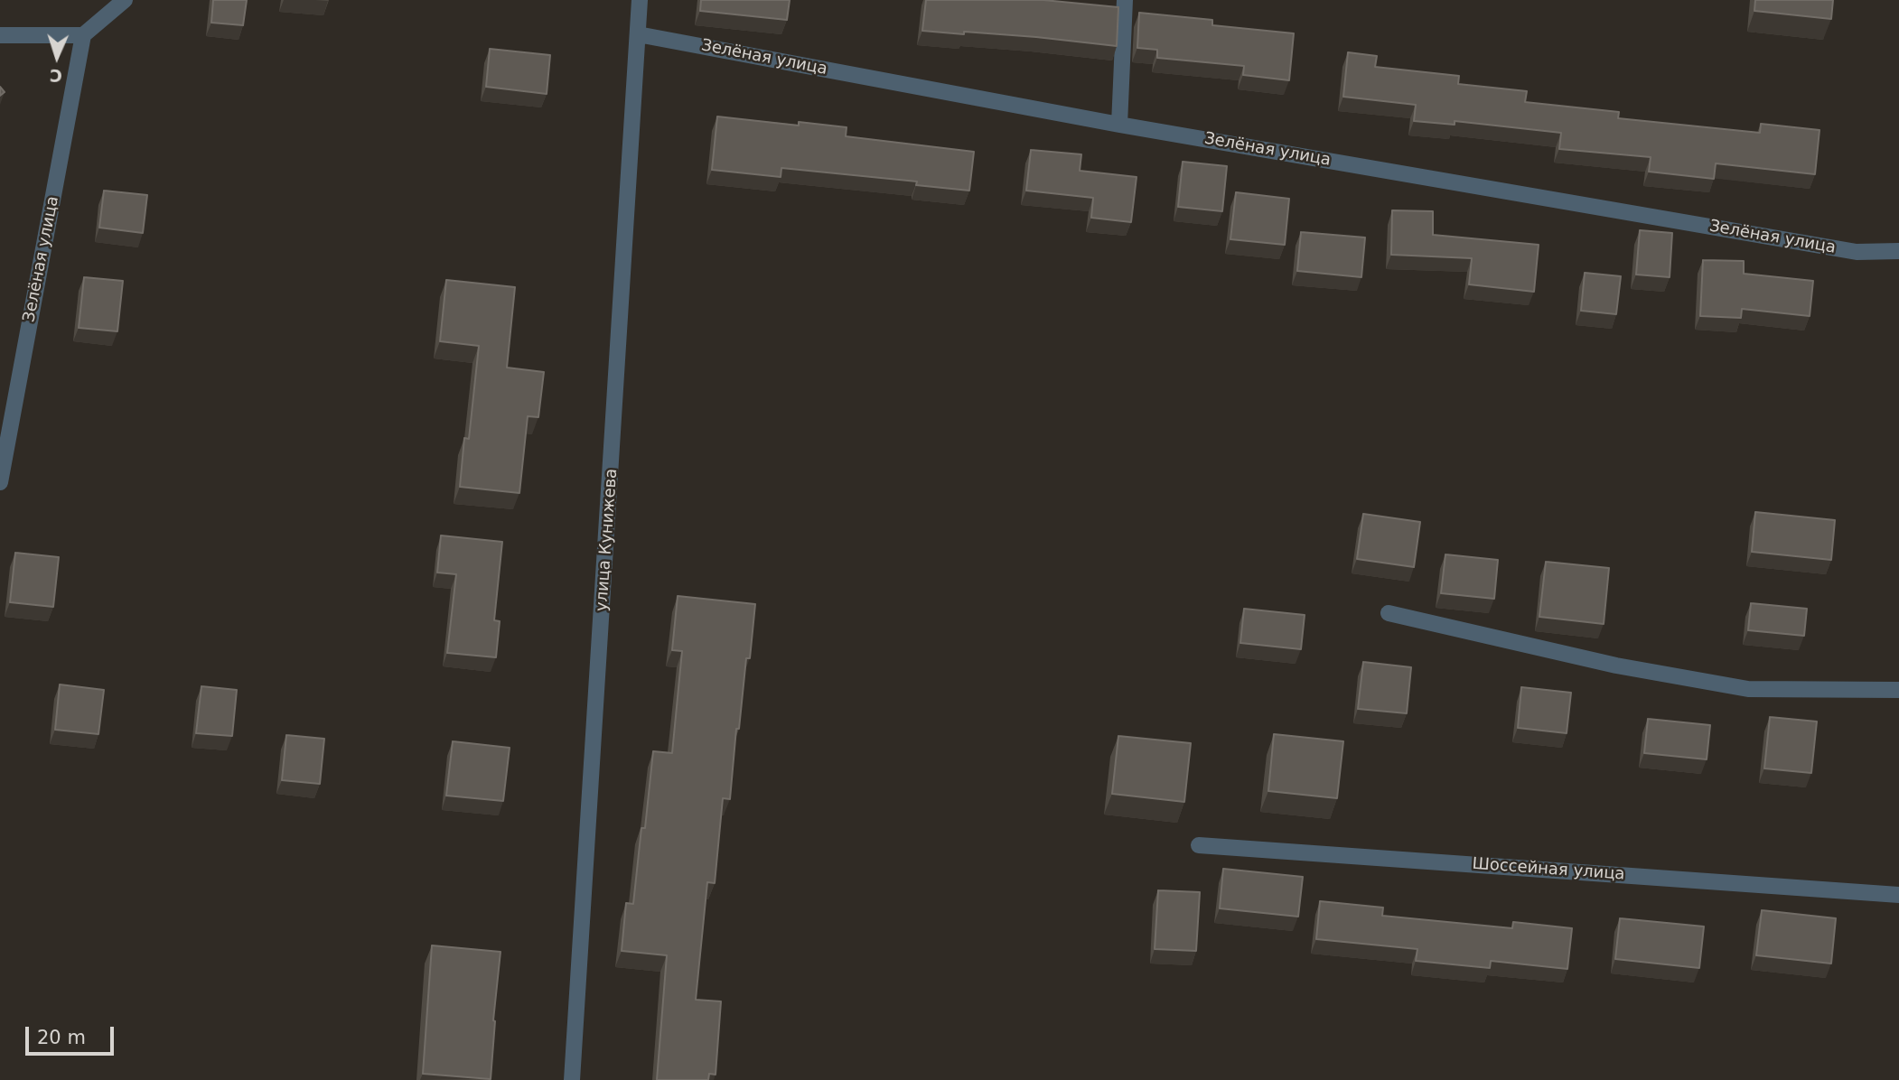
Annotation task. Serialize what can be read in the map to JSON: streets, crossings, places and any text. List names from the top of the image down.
{
  "streets": {
    "street": ["Зелёная улица", "улица Кунижева", "Шоссейная улица"]
  },
  "crossings": [
    ["Зелёная улица", "улица Кунижева"]
  ],
  "scale_bar": "20 m",
  "north": "bottom"
}
